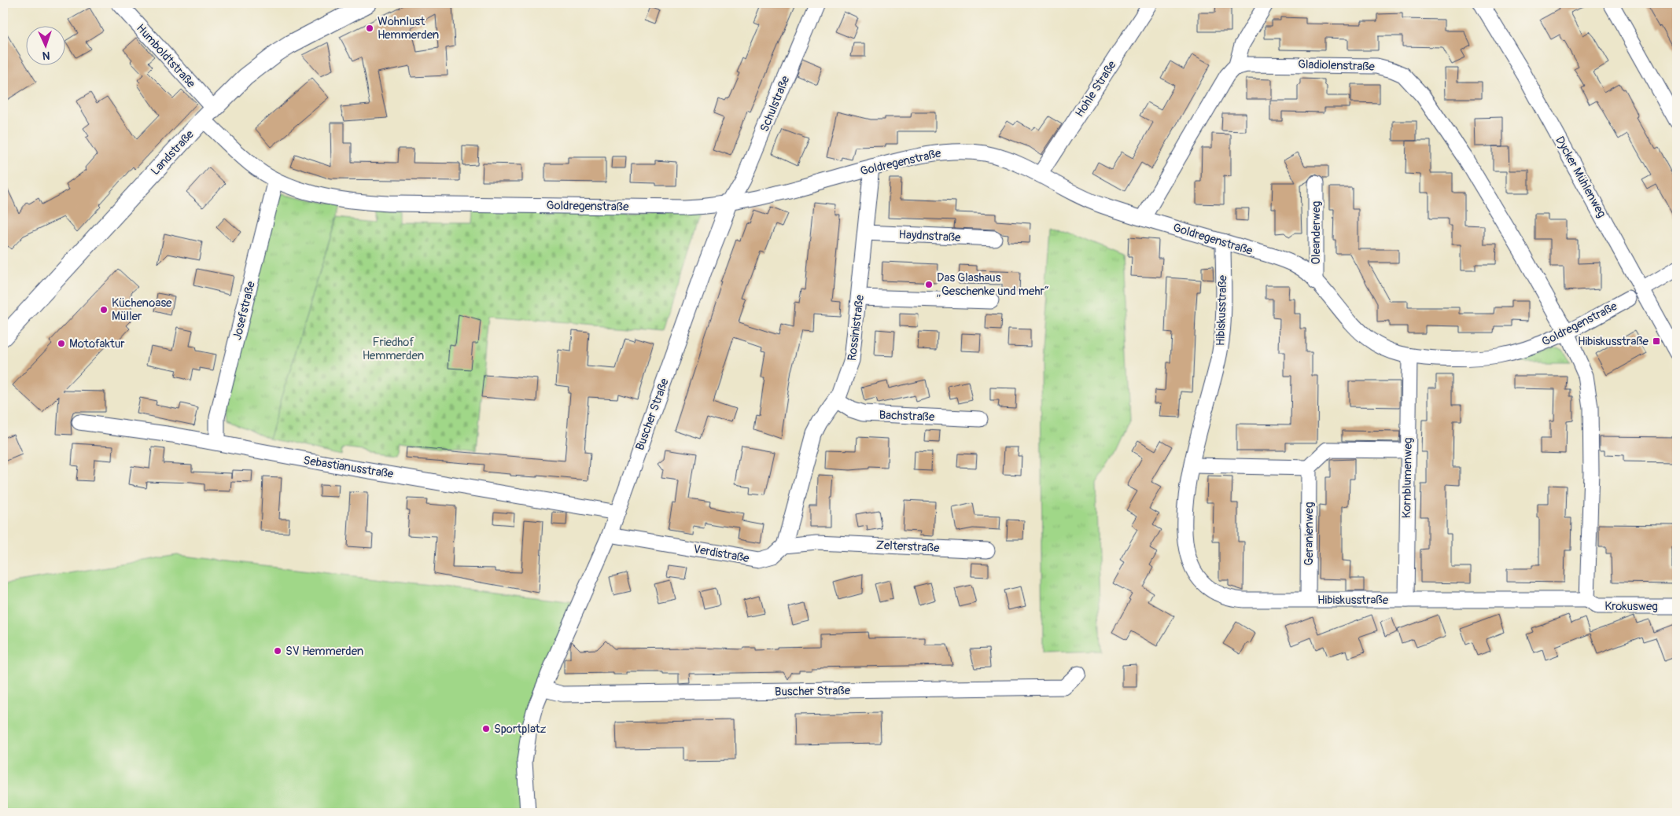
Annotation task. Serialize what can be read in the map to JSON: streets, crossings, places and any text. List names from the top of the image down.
{
  "streets": {
    "street": [
      "Humboldtstraße",
      "Gladiolenstraße",
      "Hohle Straße",
      "Schulstraße",
      "Landstraße",
      "Goldregenstraße",
      "Dycker Mühlenweg",
      "Oleanderweg",
      "Haydnstraße",
      "Josefstraße",
      "Hibiskusstraße",
      "Rossinistraße",
      "Buscher Straße",
      "Bachstraße",
      "Sebastianusstraße",
      "Kornblumenweg",
      "Geranienweg",
      "Zelterstraße",
      "Verdistraße",
      "Krokusweg"
    ]
  },
  "crossings": [
    ["Humboldtstraße", "Landstraße"],
    ["Humboldtstraße", "Goldregenstraße"],
    ["Gladiolenstraße", "Goldregenstraße"],
    ["Hohle Straße", "Goldregenstraße"],
    ["Schulstraße", "Goldregenstraße"],
    ["Schulstraße", "Buscher Straße"],
    ["Landstraße", "Goldregenstraße"],
    ["Goldregenstraße", "Oleanderweg"],
    ["Goldregenstraße", "Josefstraße"],
    ["Goldregenstraße", "Hibiskusstraße"],
    ["Goldregenstraße", "Rossinistraße"],
    ["Goldregenstraße", "Buscher Straße"],
    ["Goldregenstraße", "Kornblumenweg"],
    ["Haydnstraße", "Rossinistraße"],
    ["Josefstraße", "Sebastianusstraße"],
    ["Hibiskusstraße", "Kornblumenweg"],
    ["Hibiskusstraße", "Geranienweg"],
    ["Hibiskusstraße", "Krokusweg"],
    ["Rossinistraße", "Bachstraße"],
    ["Rossinistraße", "Zelterstraße"],
    ["Rossinistraße", "Verdistraße"],
    ["Buscher Straße", "Sebastianusstraße"],
    ["Buscher Straße", "Verdistraße"],
    ["Zelterstraße", "Verdistraße"]
  ],
  "parks": ["Friedhof Hemmerden"],
  "places": {
    "other": [
      "Wohnlust Hemmerden",
      "Das Glashaus „Geschenke und mehr“",
      "Küchenoase Müller",
      "Motofaktur",
      "SV Hemmerden",
      "Sportplatz"
    ],
    "transit": ["Hibiskusstraße"]
  },
  "north": "bottom"
}
